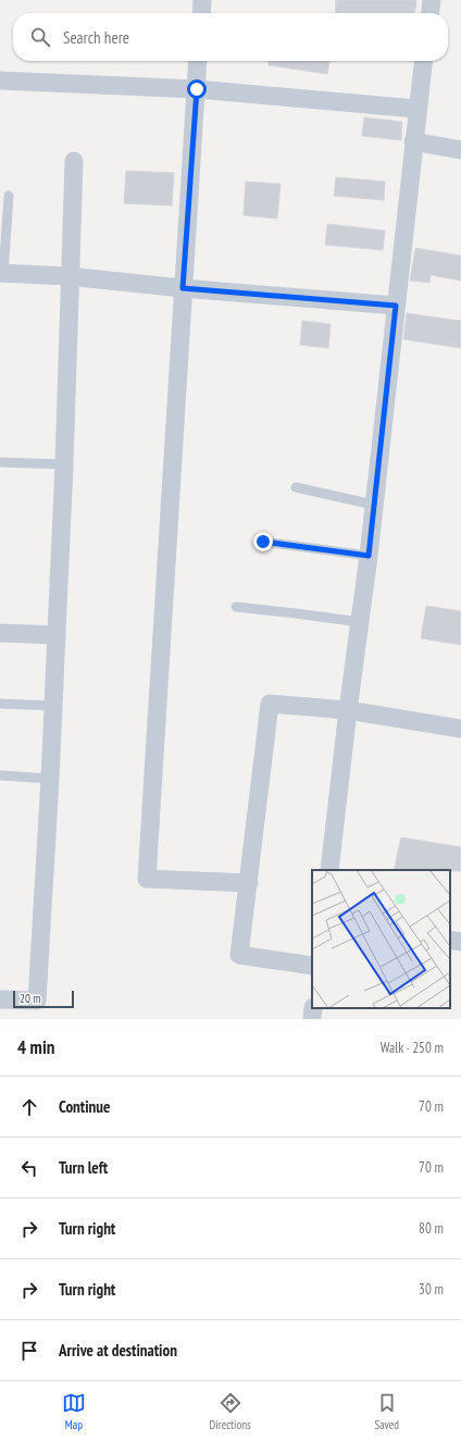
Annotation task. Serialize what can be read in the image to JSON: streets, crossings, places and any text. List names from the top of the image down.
{
  "scale_bar": "20 m",
  "page": {
    "search": "Search here",
    "scale": "20 m",
    "heading": ["4 min", "Walk · 250 m"],
    "list": [
      ["Continue", "70 m"],
      ["Turn left", "70 m"],
      ["Turn right", "80 m"],
      ["Turn right", "30 m"],
      "Arrive at destination"
    ],
    "nav": ["Map", "Directions", "Saved"]
  }
}
